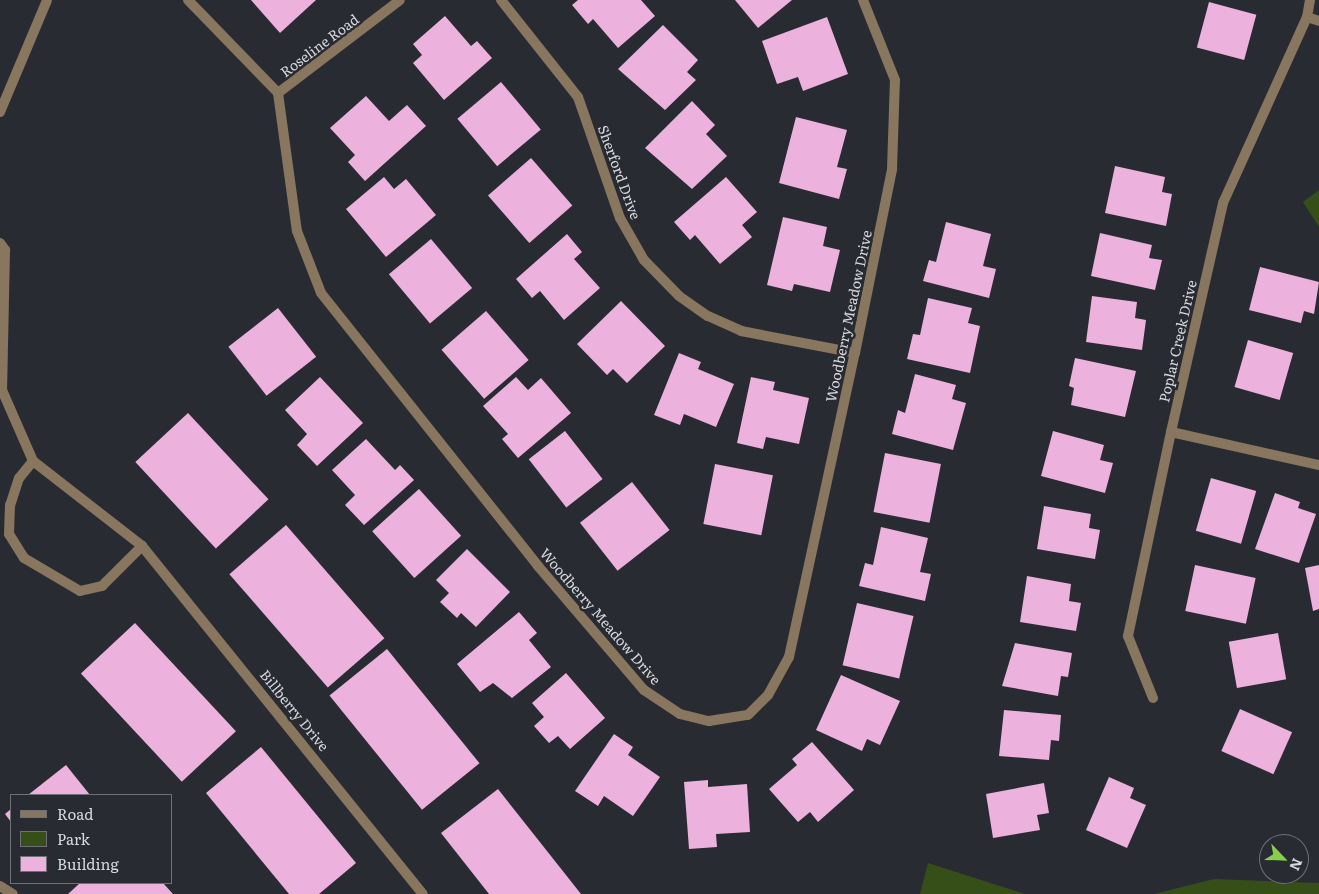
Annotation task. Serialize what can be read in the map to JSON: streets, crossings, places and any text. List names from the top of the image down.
{
  "streets": {
    "street": [
      "Roseline Road",
      "Sherford Drive",
      "Woodberry Meadow Drive",
      "Poplar Creek Drive",
      "Billberry Drive"
    ]
  },
  "crossings": [
    ["Roseline Road", "Woodberry Meadow Drive"],
    ["Sherford Drive", "Woodberry Meadow Drive"]
  ],
  "legend": ["Road", "Park", "Building"],
  "north": "bottom right"
}
